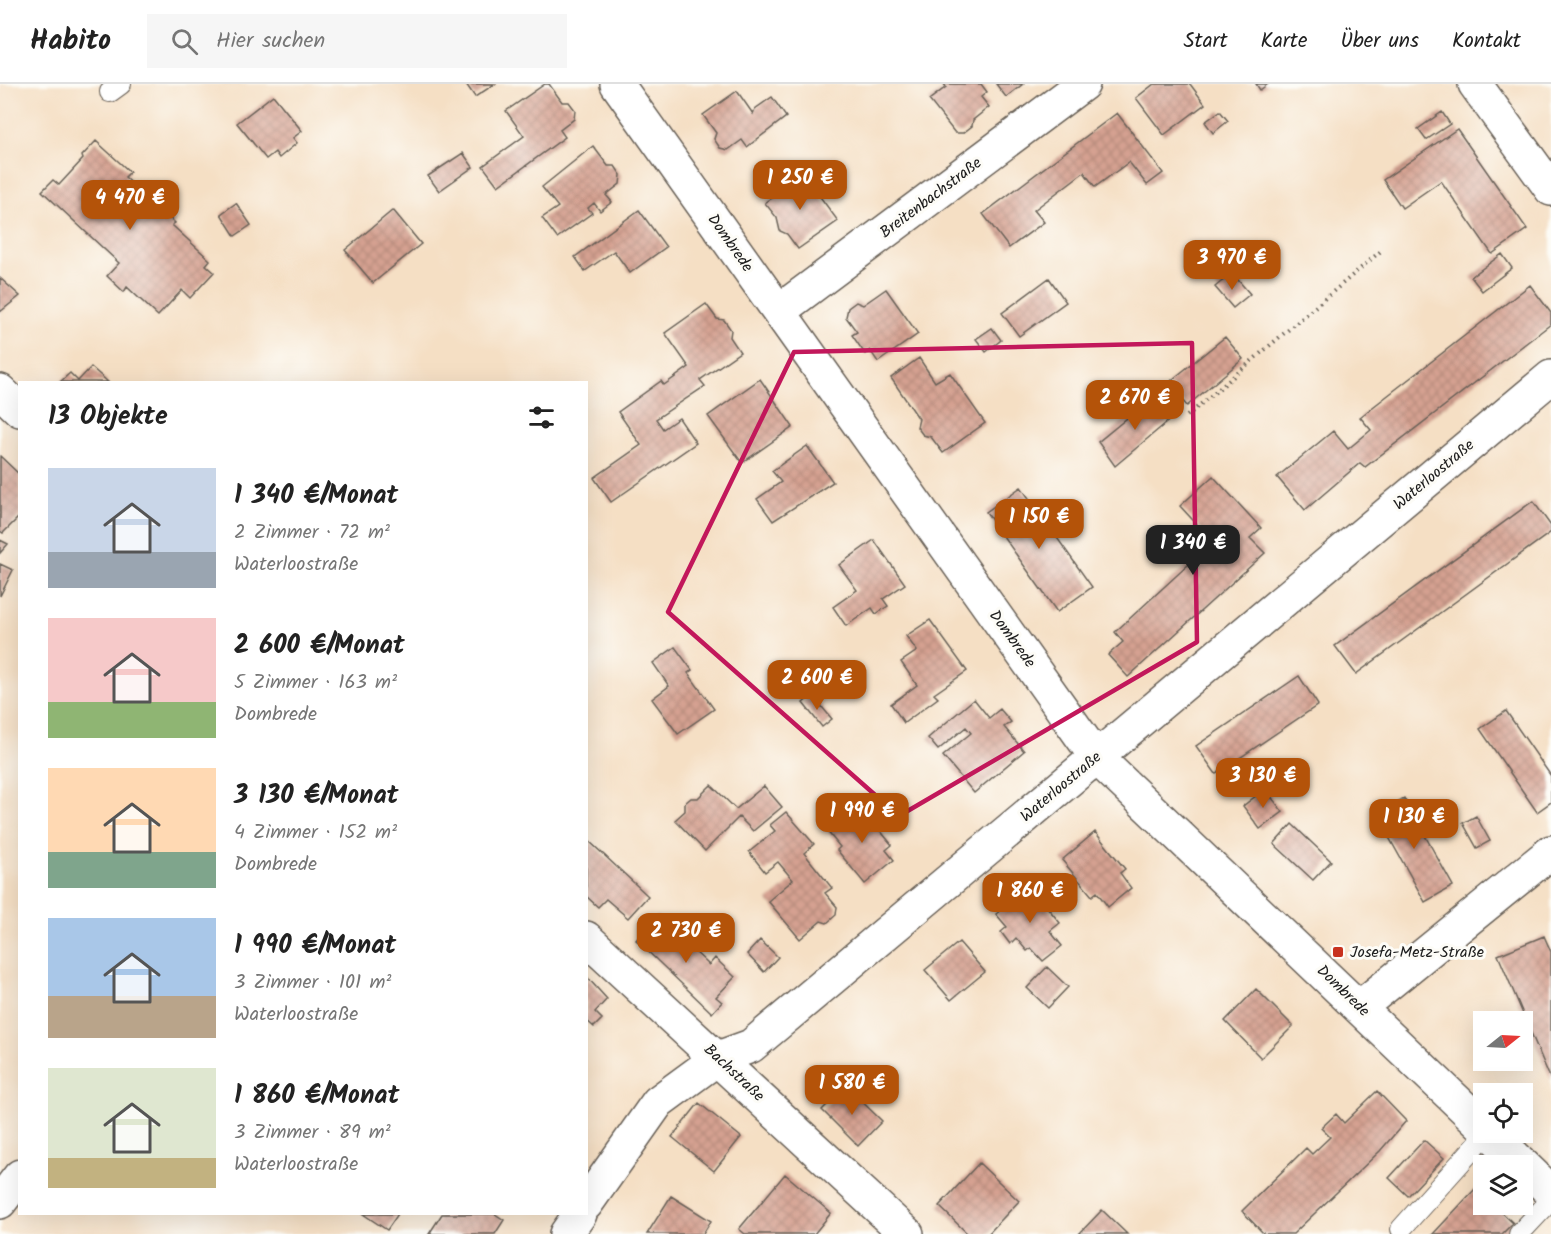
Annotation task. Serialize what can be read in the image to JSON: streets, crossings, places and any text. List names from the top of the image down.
{
  "streets": {
    "street": [
      "Breitenbachstraße",
      "Dombrede",
      "Waterloostraße",
      "Bachstraße"
    ]
  },
  "crossings": [
    ["Breitenbachstraße", "Dombrede"],
    ["Dombrede", "Waterloostraße"],
    ["Waterloostraße", "Bachstraße"]
  ],
  "places": {
    "transit": ["Josefa-Metz-Straße"]
  },
  "north": "right",
  "page": {
    "header": "Habito",
    "search": "Hier suchen",
    "nav": [
      "Start",
      "Karte",
      "Über uns",
      "Kontakt"
    ],
    "price": [
      "1 250 €",
      "4 470 €",
      "3 970 €",
      "2 670 €",
      "1 150 €",
      "1 340 €",
      "2 600 €",
      "3 130 €",
      "1 990 €",
      "1 130 €",
      "1 860 €",
      "2 730 €",
      "1 580 €"
    ],
    "heading": "13 Objekte",
    "list": [
      {
        "name": "1 340 €/Monat",
        "note": "2 Zimmer · 72 m² · Waterloostraße"
      },
      {
        "name": "2 600 €/Monat",
        "note": "5 Zimmer · 163 m² · Dombrede"
      },
      {
        "name": "3 130 €/Monat",
        "note": "4 Zimmer · 152 m² · Dombrede"
      },
      {
        "name": "1 990 €/Monat",
        "note": "3 Zimmer · 101 m² · Waterloostraße"
      },
      {
        "name": "1 860 €/Monat",
        "note": "3 Zimmer · 89 m² · Waterloostraße"
      }
    ]
  }
}
